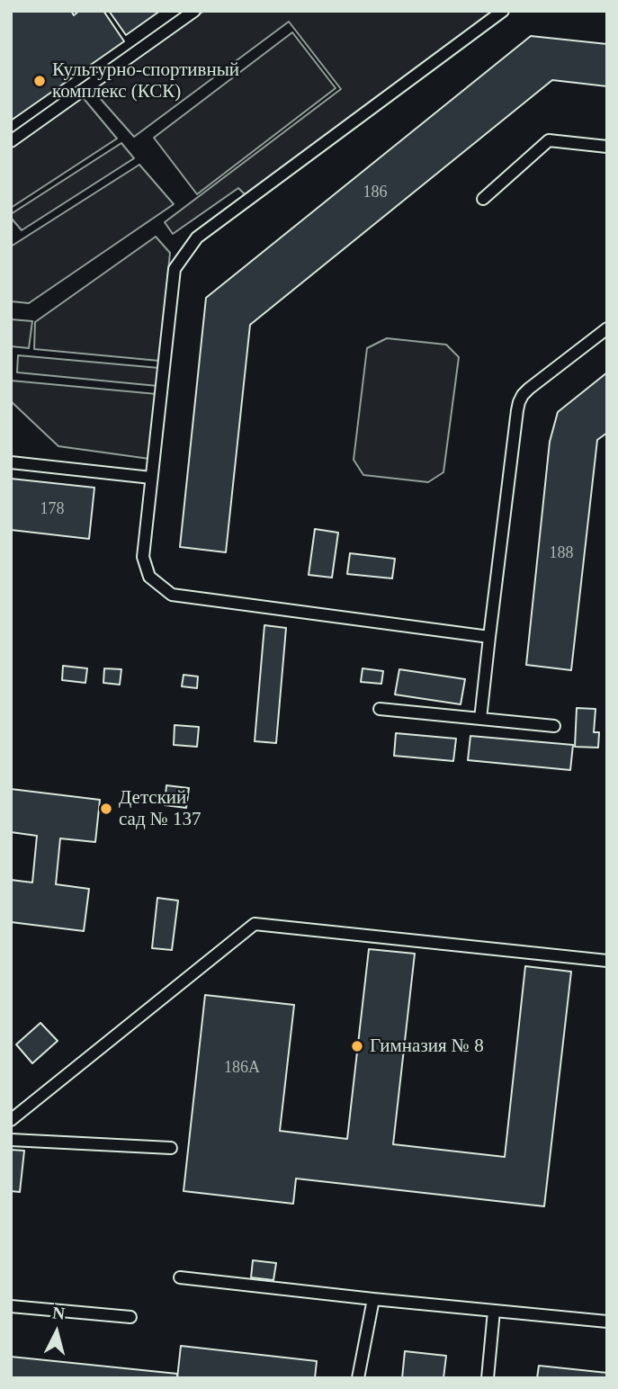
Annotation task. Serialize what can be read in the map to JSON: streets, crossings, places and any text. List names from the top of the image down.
{
  "places": ["Культурно-спортивный комплекс (КСК)", "Детский сад № 137", "Гимназия № 8"],
  "house_numbers": [
    "186",
    "178",
    "188",
    "186А"
  ],
  "north": "top"
}
